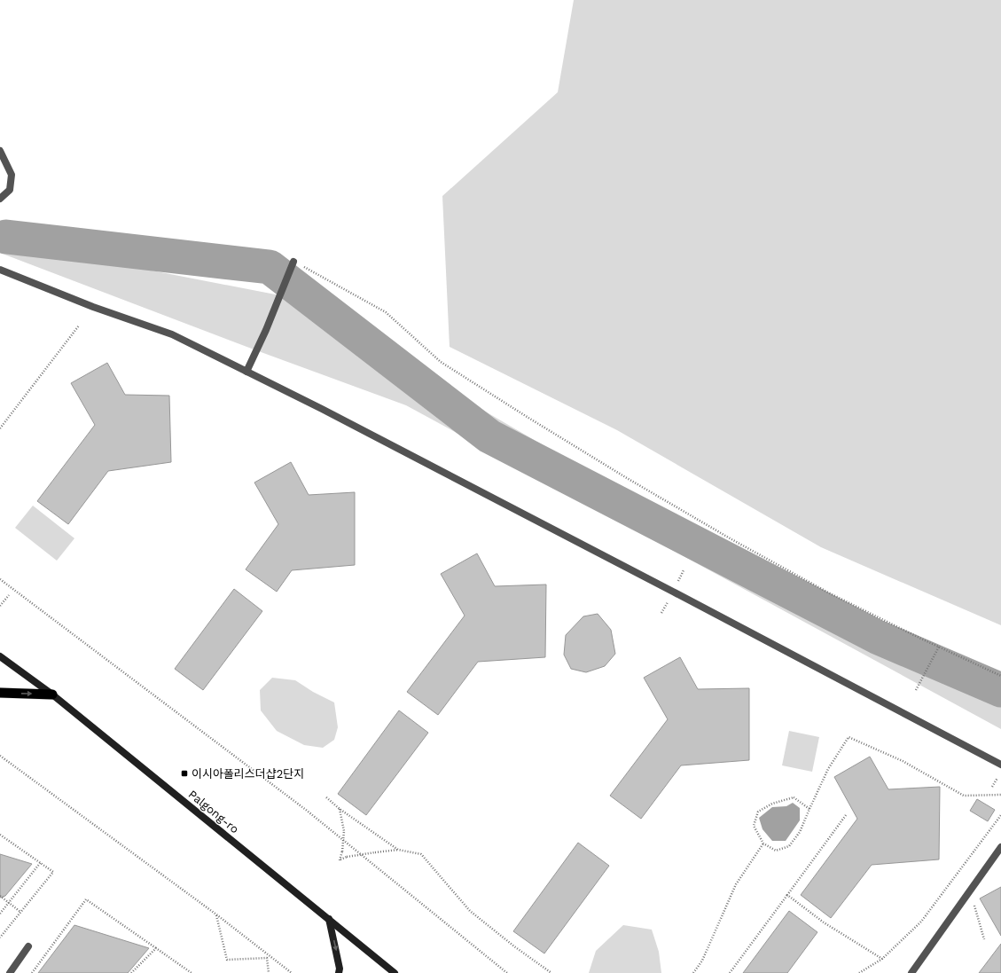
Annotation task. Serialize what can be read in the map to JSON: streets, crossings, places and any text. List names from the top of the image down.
{
  "streets": {
    "main road": ["Palgong-ro"]
  },
  "places": {
    "transit": ["이시아폴리스더샵2단지"]
  }
}
